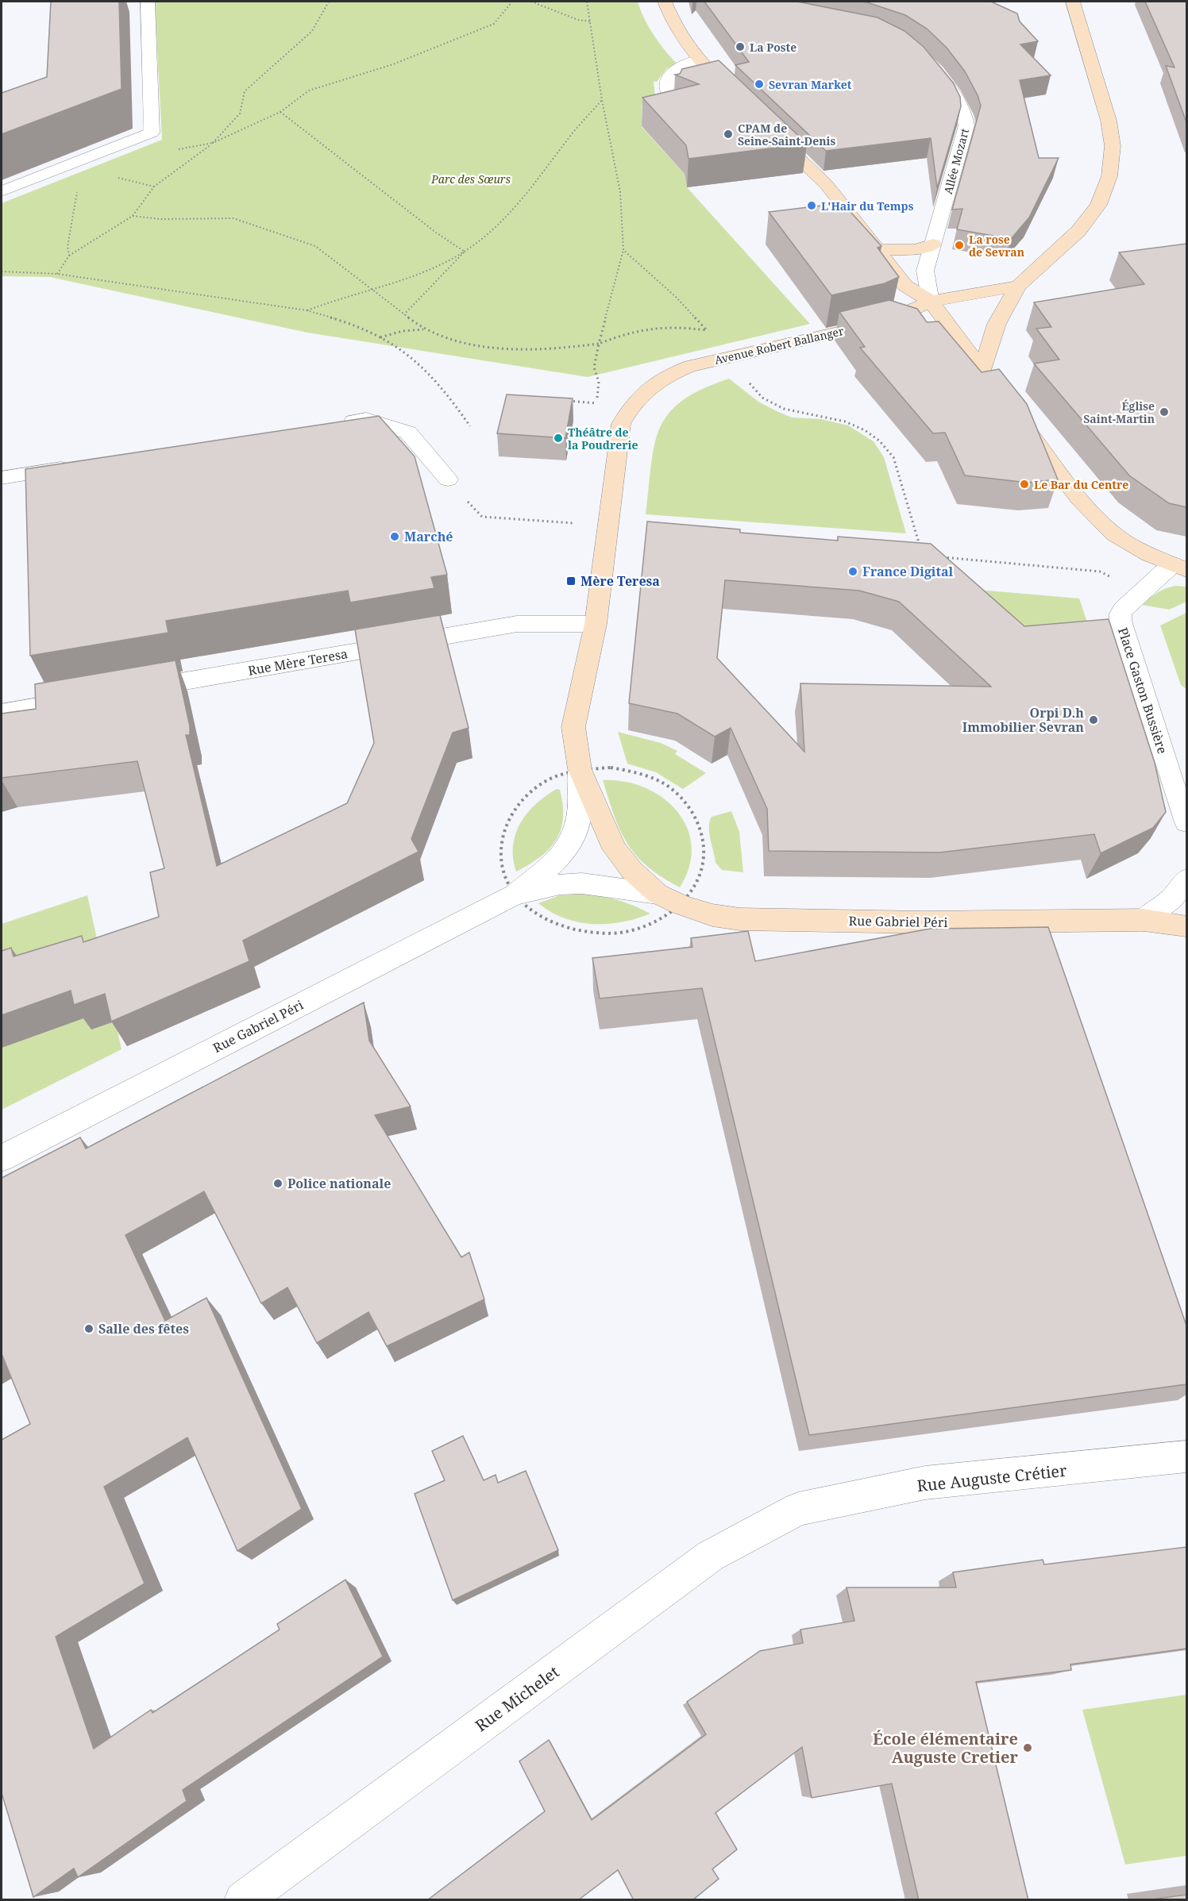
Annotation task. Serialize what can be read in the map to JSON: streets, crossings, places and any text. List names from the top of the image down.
{
  "streets": {
    "main road": ["Avenue Robert Ballanger", "Rue Gabriel Péri"],
    "street": [
      "Allée Mozart",
      "Rue Mère Teresa",
      "Place Gaston Bussière",
      "Rue Auguste Crétier",
      "Rue Michelet"
    ]
  },
  "crossings": [
    ["Allée Mozart", "Avenue Robert Ballanger"],
    ["Avenue Robert Ballanger", "Rue Mère Teresa"],
    ["Avenue Robert Ballanger", "Rue Gabriel Péri"],
    ["Rue Auguste Crétier", "Rue Michelet"]
  ],
  "parks": ["Parc des Sœurs"],
  "places": {
    "other": [
      "La Poste",
      "Sevran Market",
      "CPAM de Seine-Saint-Denis",
      "L'Hair du Temps",
      "La rose de Sevran",
      "Église Saint-Martin",
      "Théâtre de la Poudrerie",
      "Le Bar du Centre",
      "Marché",
      "France Digital",
      "Orpi D.h Immobilier Sevran",
      "Police nationale",
      "Salle des fêtes",
      "École élémentaire Auguste Cretier"
    ],
    "transit": ["Mère Teresa"]
  }
}
